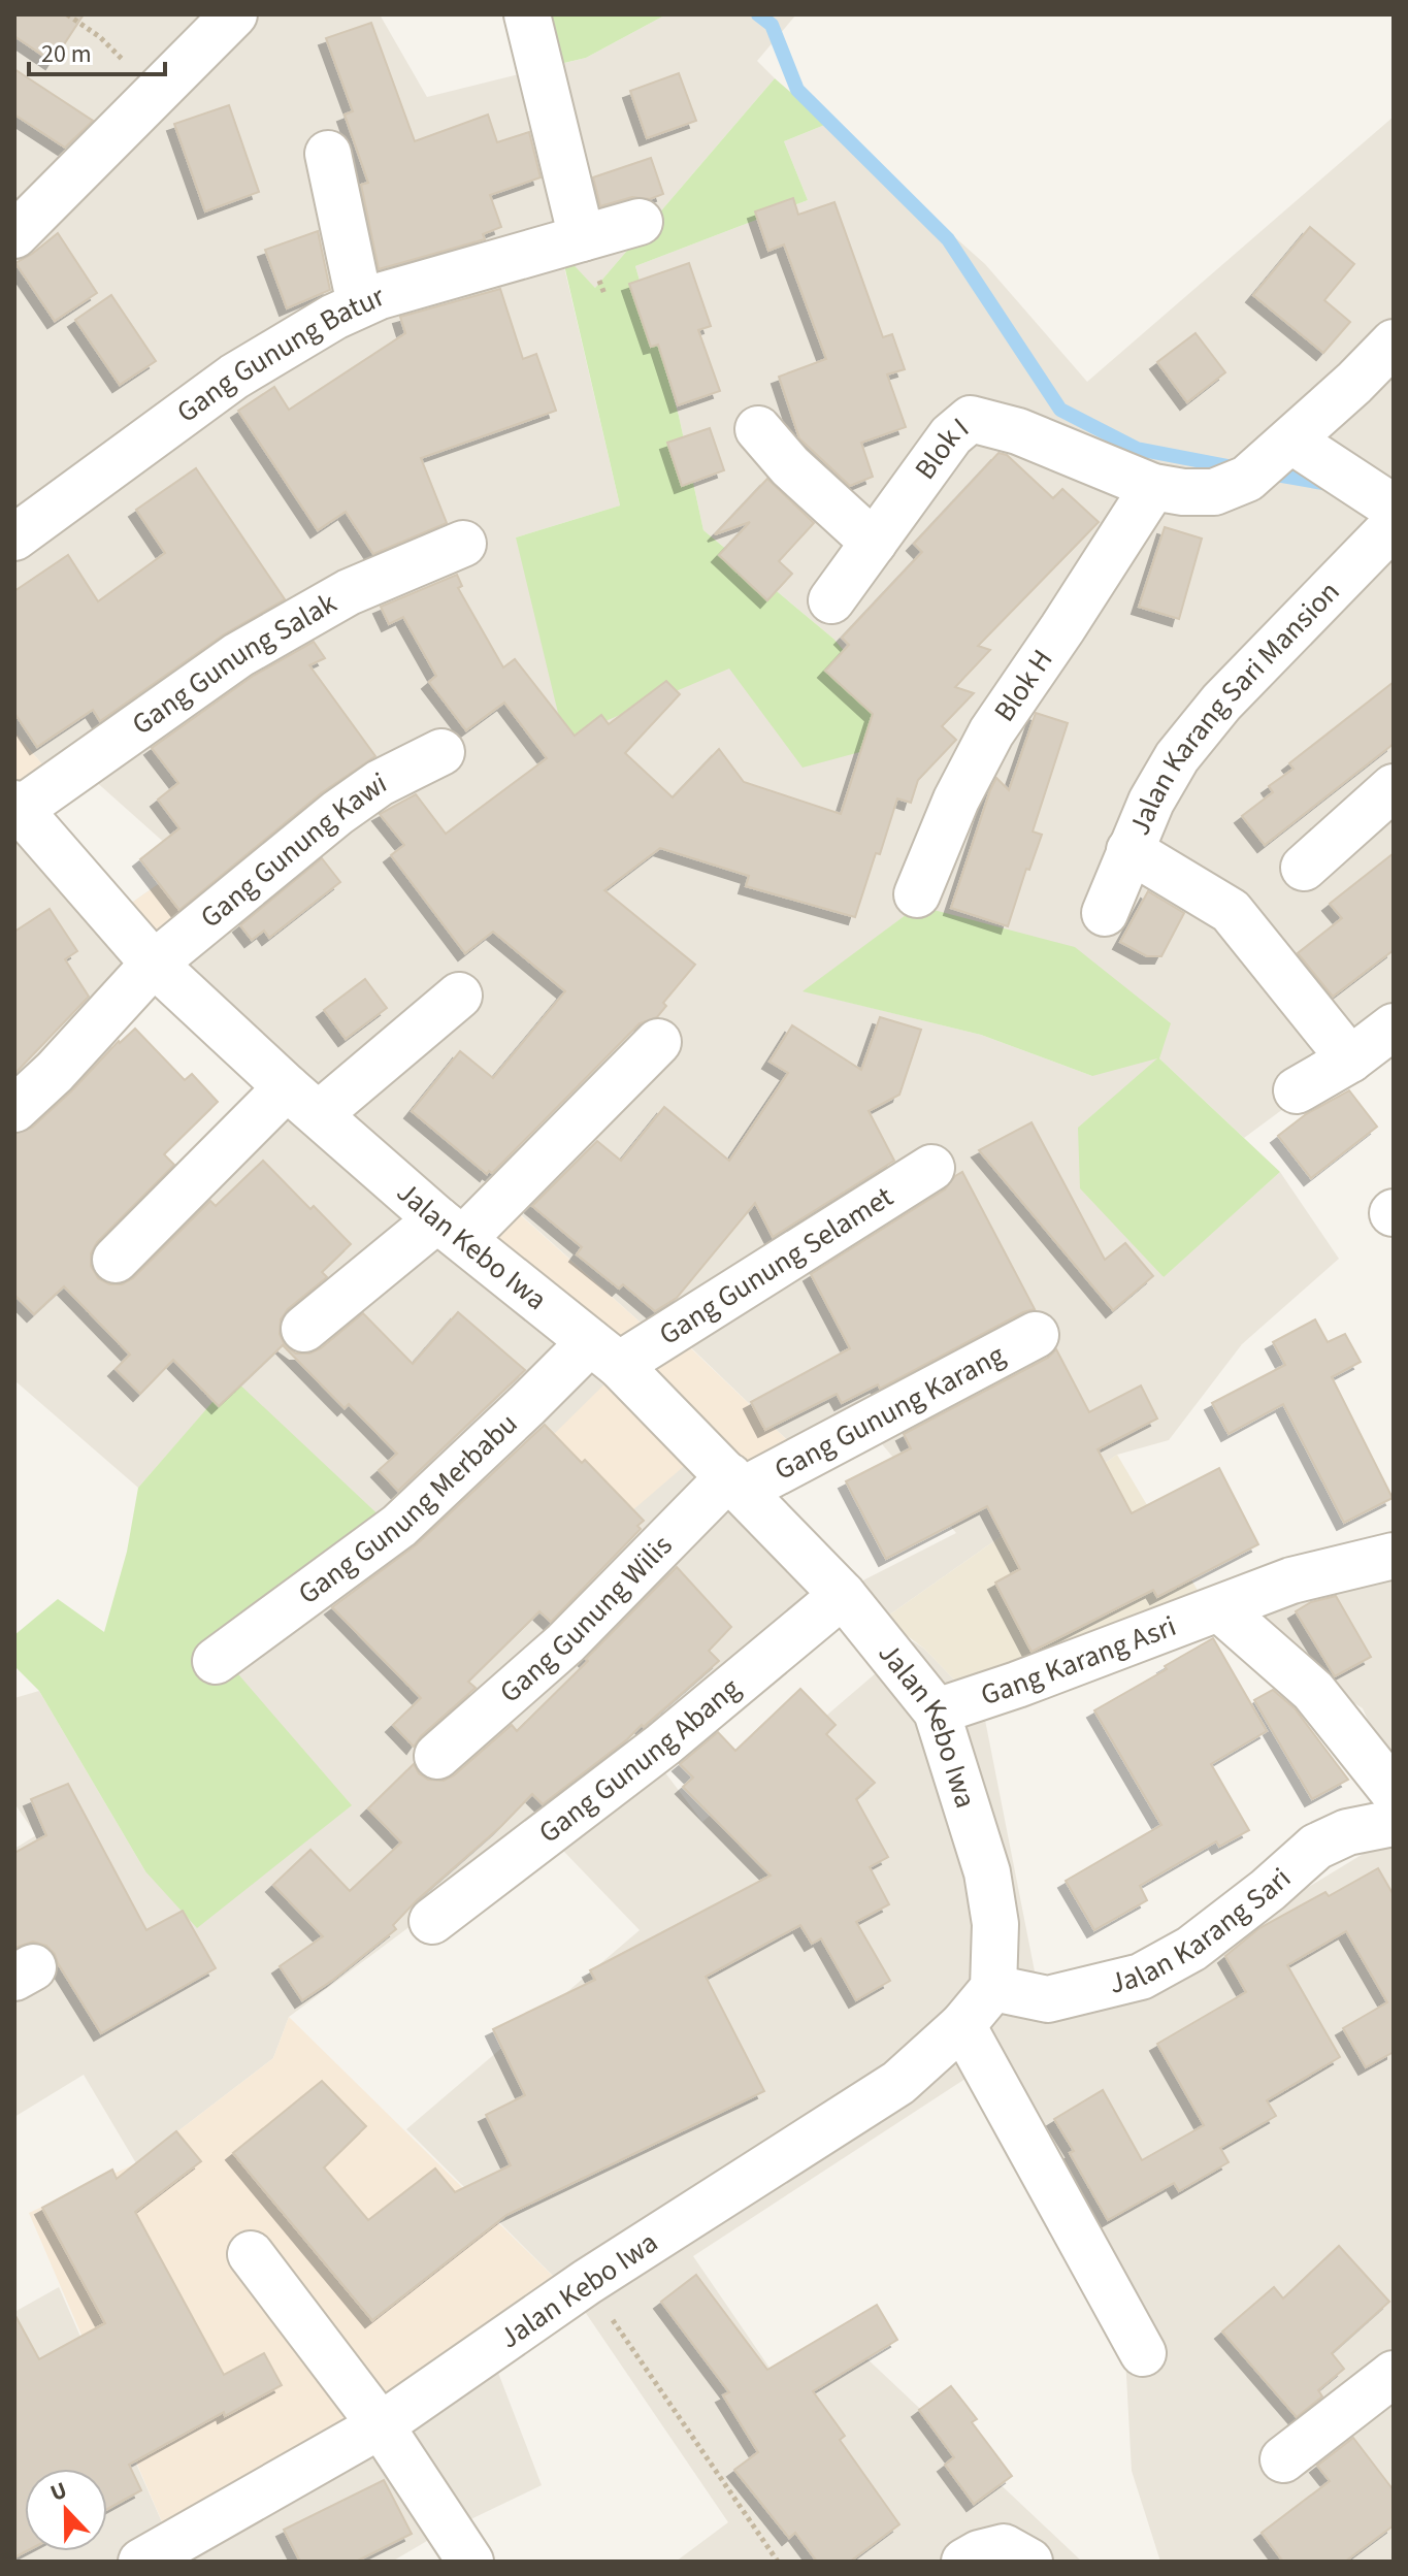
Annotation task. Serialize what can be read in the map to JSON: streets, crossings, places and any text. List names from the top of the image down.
{
  "streets": {
    "street": [
      "Gang Gunung Batur",
      "Blok I",
      "Gang Gunung Salak",
      "Blok H",
      "Jalan Karang Sari Mansion",
      "Gang Gunung Kawi",
      "Jalan Kebo Iwa",
      "Gang Gunung Selamet",
      "Gang Gunung Karang",
      "Gang Gunung Merbabu",
      "Gang Gunung Wilis",
      "Gang Karang Asri",
      "Gang Gunung Abang",
      "Jalan Karang Sari"
    ]
  },
  "crossings": [
    ["Blok I", "Blok H"],
    ["Gang Gunung Salak", "Jalan Kebo Iwa"],
    ["Gang Gunung Kawi", "Jalan Kebo Iwa"],
    ["Jalan Kebo Iwa", "Gang Gunung Selamet"],
    ["Jalan Kebo Iwa", "Gang Gunung Karang"],
    ["Jalan Kebo Iwa", "Gang Gunung Merbabu"],
    ["Jalan Kebo Iwa", "Gang Gunung Wilis"],
    ["Jalan Kebo Iwa", "Gang Karang Asri"],
    ["Jalan Kebo Iwa", "Gang Gunung Abang"],
    ["Jalan Kebo Iwa", "Jalan Karang Sari"],
    ["Gang Gunung Selamet", "Gang Gunung Merbabu"],
    ["Gang Gunung Karang", "Gang Gunung Wilis"]
  ],
  "scale_bar": "20 m",
  "north": "top"
}
